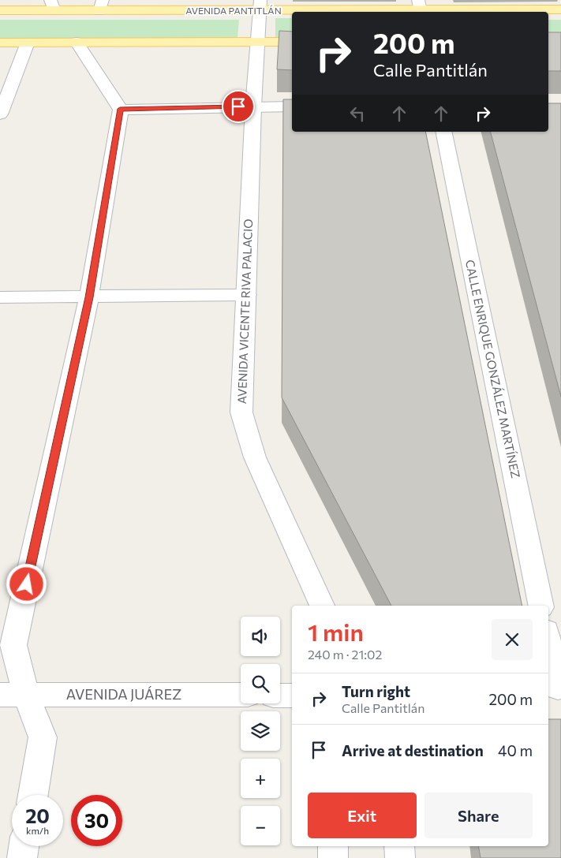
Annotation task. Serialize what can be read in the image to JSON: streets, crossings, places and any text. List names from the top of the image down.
{
  "streets": {
    "main road": ["AVENIDA PANTITLÁN"],
    "street": ["AVENIDA VICENTE RIVA PALACIO", "CALLE ENRIQUE GONZÁLEZ MARTÍNEZ", "AVENIDA JUÁREZ"]
  },
  "crossings": [
    ["AVENIDA PANTITLÁN", "AVENIDA VICENTE RIVA PALACIO"]
  ],
  "page": {
    "turn": ["200 m", "Calle Pantitlán"],
    "heading": ["1 min", "240 m · 21:02"],
    "map_buttons": ["+", "−"],
    "list": [
      {
        "name": "Turn right",
        "note": "Calle Pantitlán",
        "value": "200 m"
      },
      {
        "name": "Arrive at destination",
        "value": "40 m"
      }
    ],
    "buttons": ["Exit", "Share"],
    "speed": "20 km/h",
    "limit": "30"
  }
}
